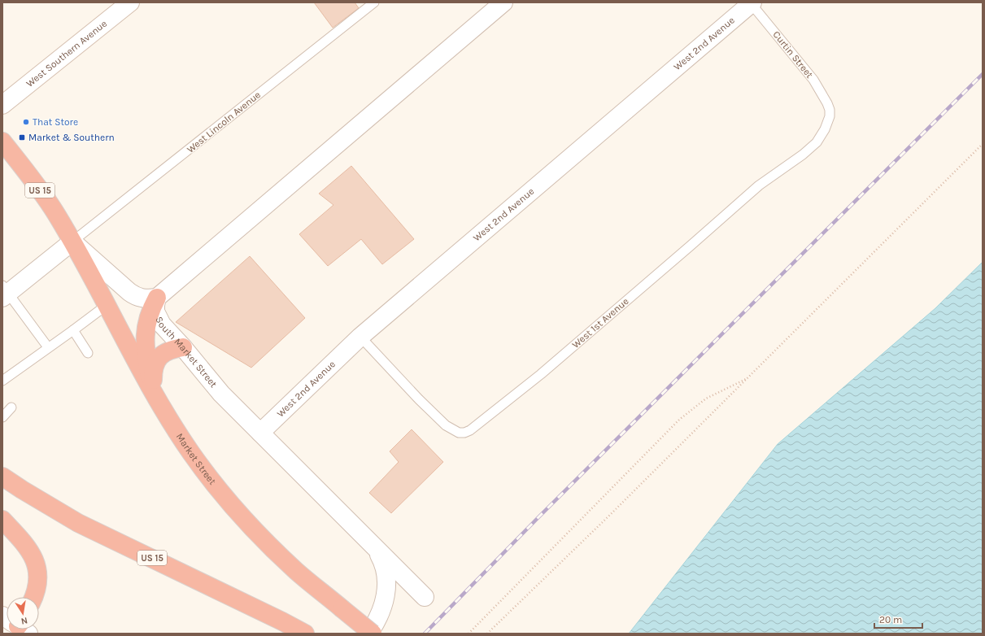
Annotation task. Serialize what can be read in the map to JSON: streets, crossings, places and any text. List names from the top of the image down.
{
  "streets": {
    "highway": ["US 15", "Market Street"],
    "street": ["West 2nd Avenue", "West Southern Avenue", "South Market Street"],
    "lane": ["Curtin Street", "West Lincoln Avenue", "West 1st Avenue"]
  },
  "crossings": [
    ["West 2nd Avenue", "Curtin Street"],
    ["West 2nd Avenue", "West 1st Avenue"],
    ["West 2nd Avenue", "South Market Street"],
    ["Curtin Street", "West 1st Avenue"],
    ["West Lincoln Avenue", "US 15"],
    ["West Lincoln Avenue", "Market Street"],
    ["US 15", "Market Street"]
  ],
  "places": {
    "other": ["That Store"],
    "transit": ["Market & Southern"]
  },
  "scale_bar": "20 m",
  "north": "bottom"
}
